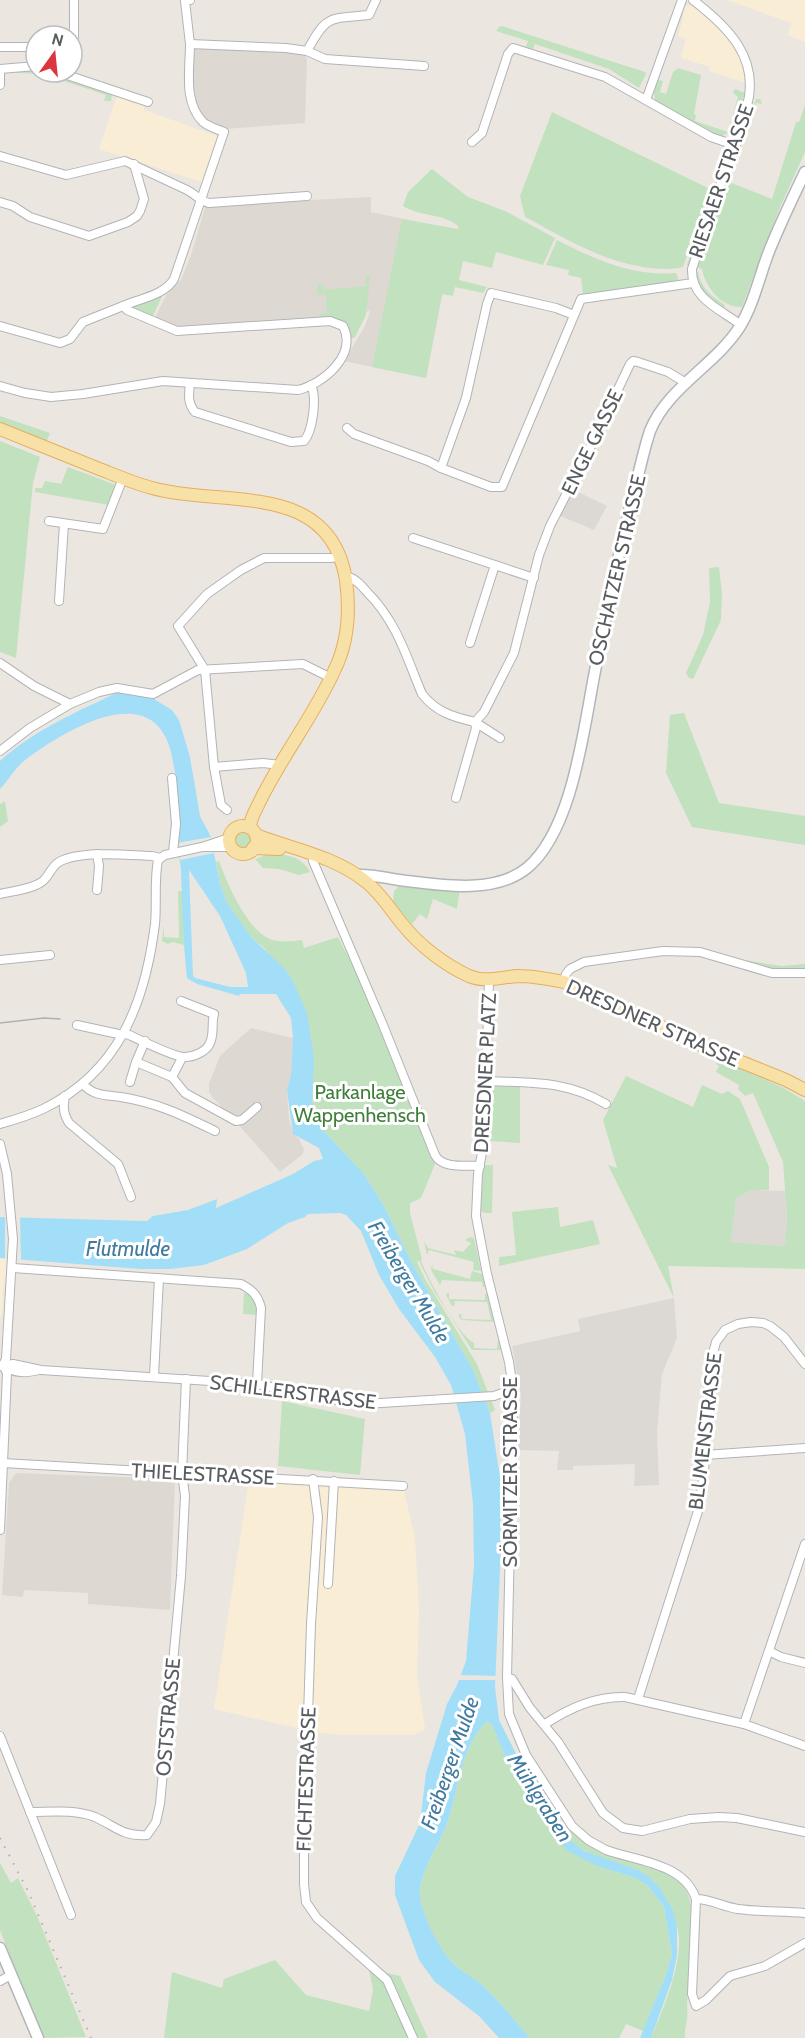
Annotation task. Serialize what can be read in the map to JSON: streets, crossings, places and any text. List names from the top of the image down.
{
  "streets": {
    "main road": ["OSCHATZER STRASSE", "DRESDNER STRASSE"],
    "street": [
      "RIESAER STRASSE",
      "ENGE GASSE",
      "DRESDNER PLATZ",
      "SCHILLERSTRASSE",
      "BLUMENSTRASSE",
      "SÖRMITZER STRASSE",
      "THIELESTRASSE",
      "OSTSTRASSE",
      "FICHTESTRASSE"
    ]
  },
  "crossings": [
    ["RIESAER STRASSE", "OSCHATZER STRASSE"],
    ["ENGE GASSE", "OSCHATZER STRASSE"],
    ["OSCHATZER STRASSE", "DRESDNER STRASSE"],
    ["DRESDNER STRASSE", "DRESDNER PLATZ"],
    ["DRESDNER PLATZ", "SÖRMITZER STRASSE"],
    ["SCHILLERSTRASSE", "SÖRMITZER STRASSE"],
    ["THIELESTRASSE", "OSTSTRASSE"],
    ["THIELESTRASSE", "FICHTESTRASSE"]
  ],
  "water": ["Flutmulde", "Freiberger Mulde", "Mühlgraben"],
  "parks": ["Parkanlage Wappenhensch"],
  "north": "top"
}
